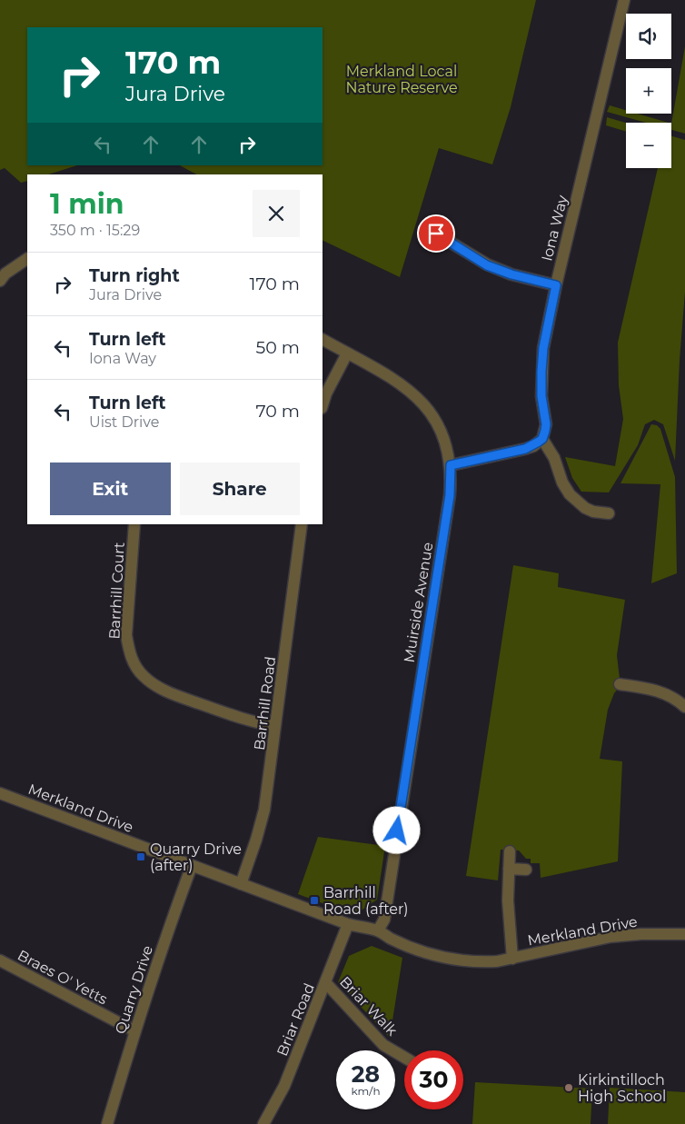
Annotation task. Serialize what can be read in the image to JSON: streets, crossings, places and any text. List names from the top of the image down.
{
  "streets": {
    "street": [
      "Iona Way",
      "Barrhill Court",
      "Muirside Avenue",
      "Barrhill Road",
      "Merkland Drive",
      "Braes O' Yetts",
      "Quarry Drive",
      "Briar Walk",
      "Briar Road"
    ]
  },
  "crossings": [
    ["Barrhill Court", "Barrhill Road"],
    ["Muirside Avenue", "Merkland Drive"],
    ["Barrhill Road", "Merkland Drive"],
    ["Merkland Drive", "Quarry Drive"],
    ["Merkland Drive", "Briar Road"],
    ["Braes O' Yetts", "Quarry Drive"],
    ["Briar Walk", "Briar Road"]
  ],
  "parks": ["Merkland Local Nature Reserve"],
  "places": {
    "transit": ["Quarry Drive (after)", "Barrhill Road (after)"],
    "other": ["Kirkintilloch High School"]
  },
  "page": {
    "map_buttons": ["+", "−"],
    "turn": ["170 m", "Jura Drive"],
    "heading": ["1 min", "350 m · 15:29"],
    "list": [
      {
        "name": "Turn right",
        "note": "Jura Drive",
        "value": "170 m"
      },
      {
        "name": "Turn left",
        "note": "Iona Way",
        "value": "50 m"
      },
      {
        "name": "Turn left",
        "note": "Uist Drive",
        "value": "70 m"
      }
    ],
    "buttons": ["Exit", "Share"],
    "speed": "28 km/h",
    "limit": "30"
  }
}
